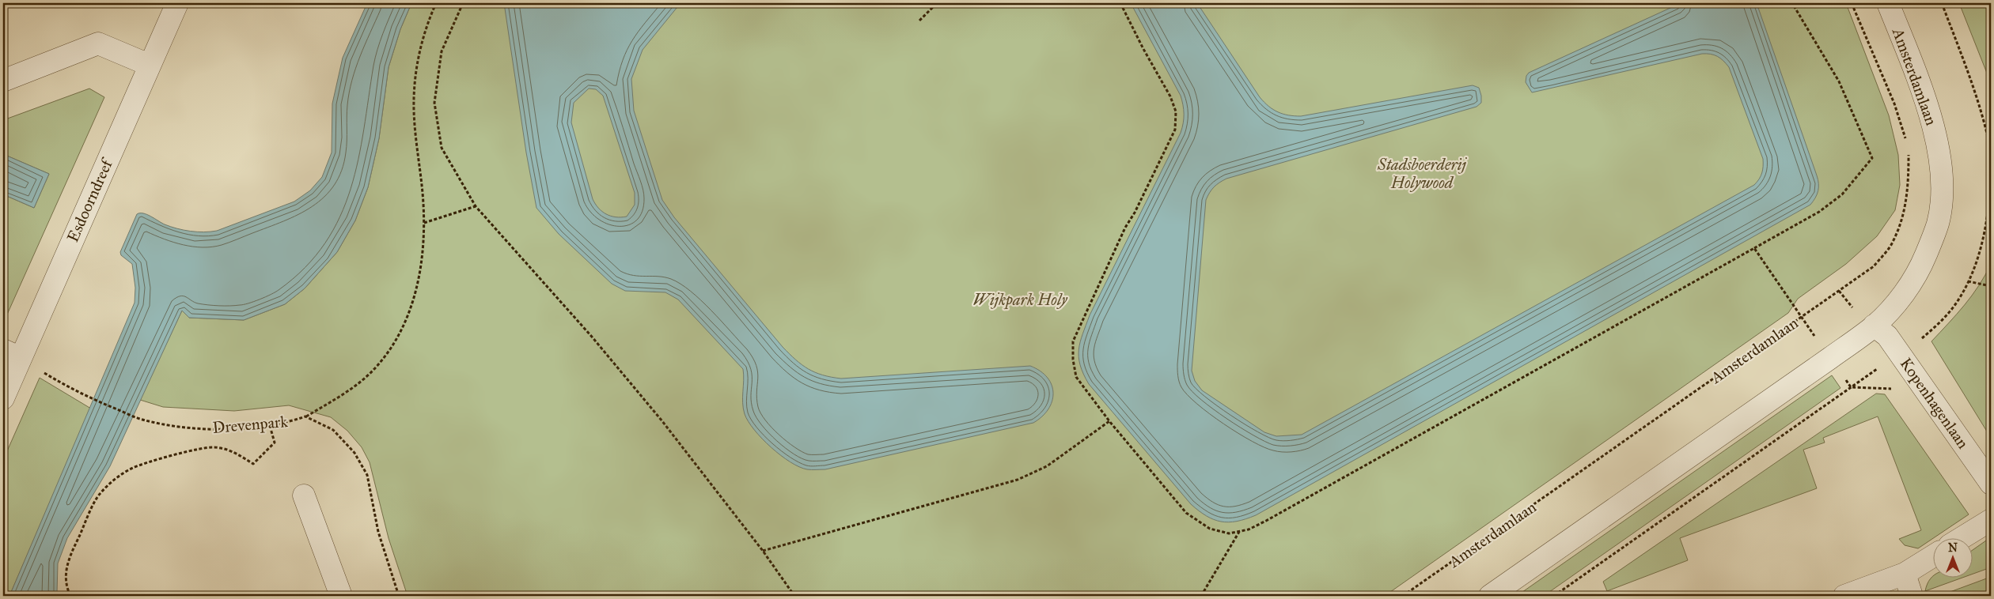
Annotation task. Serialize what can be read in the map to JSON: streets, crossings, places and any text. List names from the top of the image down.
{
  "streets": {
    "street": ["Amsterdamlaan", "Esdoorndreef", "Kopenhagenlaan"],
    "path": ["Drevenpark"]
  },
  "crossings": [
    ["Amsterdamlaan", "Kopenhagenlaan"],
    ["Esdoorndreef", "Drevenpark"]
  ],
  "parks": ["Stadsboerderij Holywood", "Wijkpark Holy"],
  "north": "top"
}
